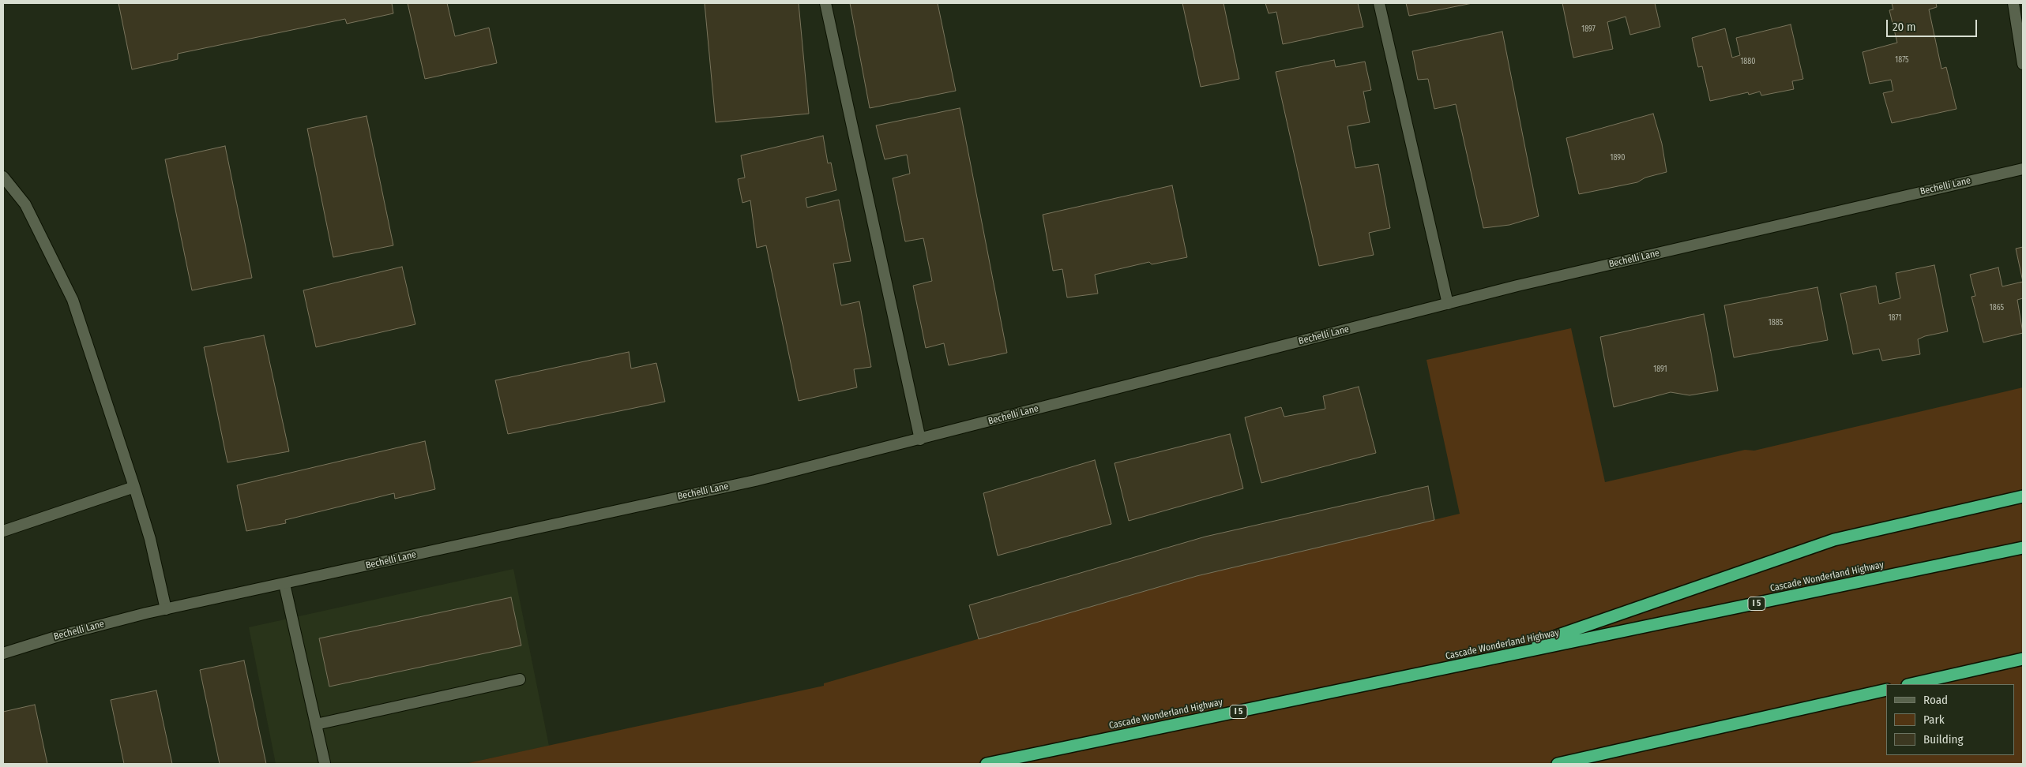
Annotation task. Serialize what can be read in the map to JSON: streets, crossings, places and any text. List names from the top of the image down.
{
  "streets": {
    "highway": ["Cascade Wonderland Highway", "I 5"],
    "street": ["Bechelli Lane"]
  },
  "house_numbers": [
    "1897",
    "1875",
    "1880",
    "1890",
    "1865",
    "1871",
    "1885",
    "1891"
  ],
  "legend": ["Road", "Park", "Building"],
  "scale_bar": "20 m"
}
